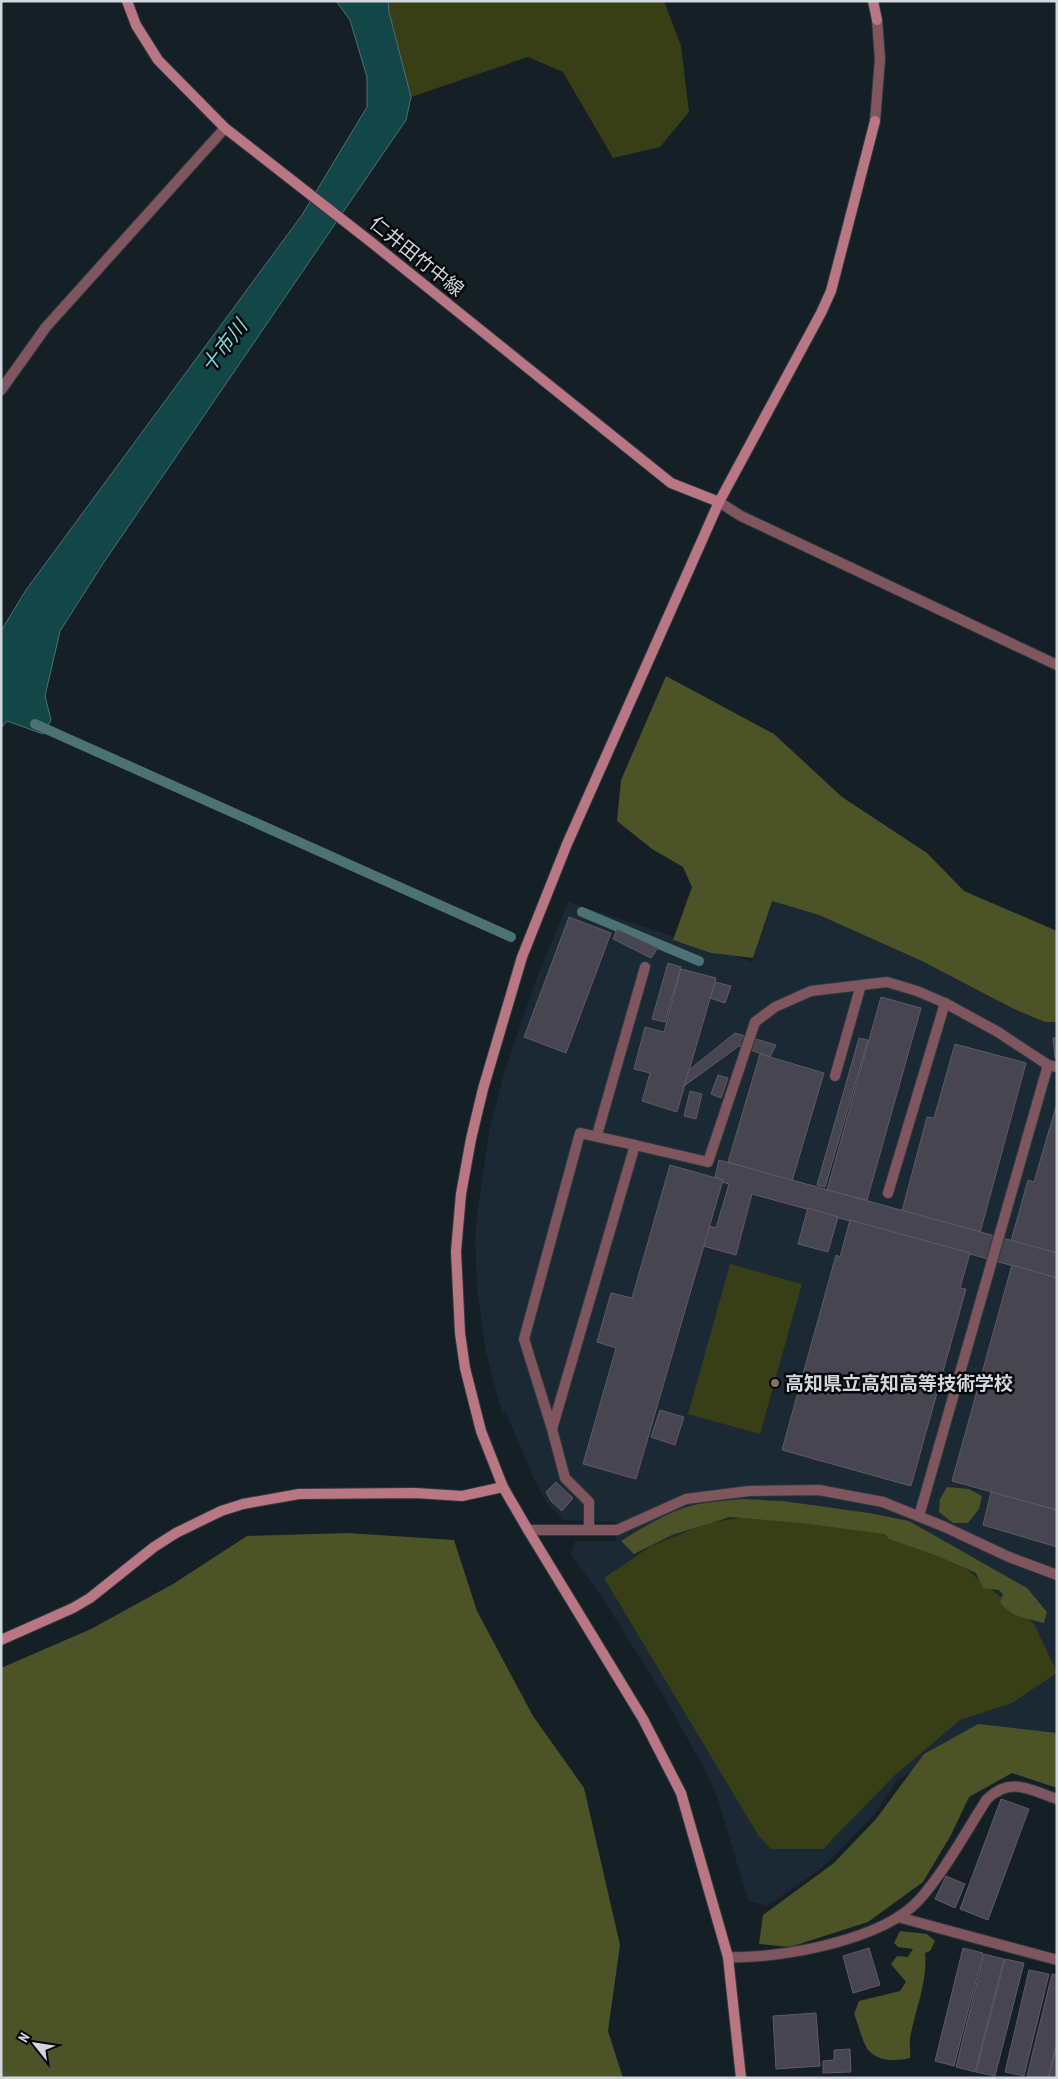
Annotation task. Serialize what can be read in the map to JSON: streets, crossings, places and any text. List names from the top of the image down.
{
  "streets": {
    "street": ["仁井田竹中線"]
  },
  "water": ["十市川"],
  "places": ["高知県立高知高等技術学校"],
  "north": "top left"
}
